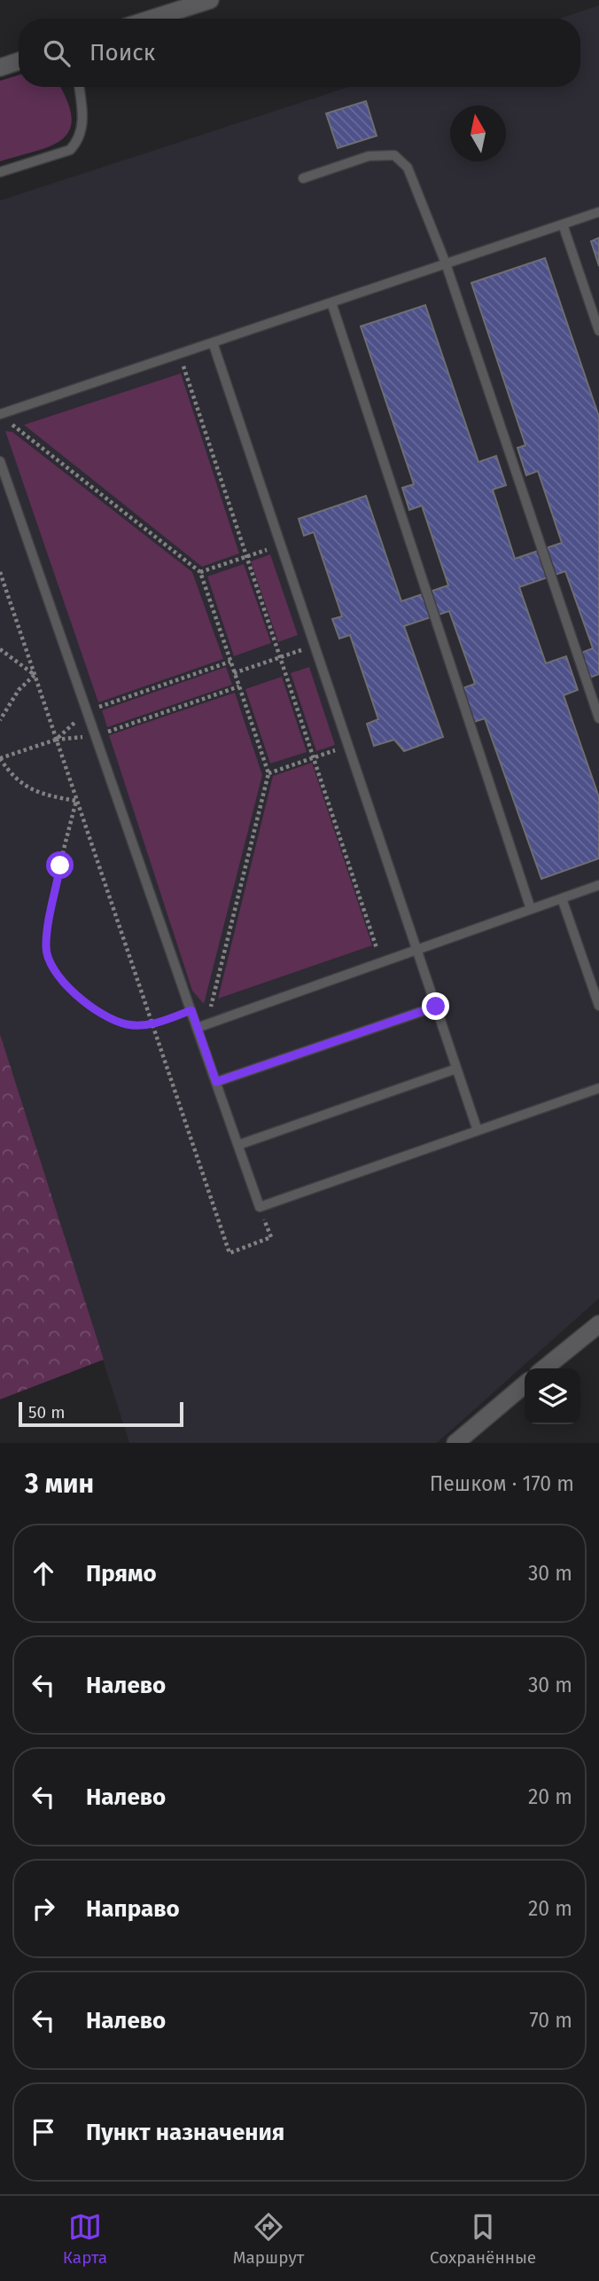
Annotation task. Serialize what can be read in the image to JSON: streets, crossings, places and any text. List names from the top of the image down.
{
  "scale_bar": "50 m",
  "north": "top",
  "page": {
    "search": "Поиск",
    "scale": "50 m",
    "heading": ["3 мин", "Пешком · 170 m"],
    "list": [
      ["Прямо", "30 m"],
      ["Налево", "30 m"],
      ["Налево", "20 m"],
      ["Направо", "20 m"],
      ["Налево", "70 m"],
      "Пункт назначения"
    ],
    "nav": ["Карта", "Маршрут", "Сохранённые"]
  }
}
